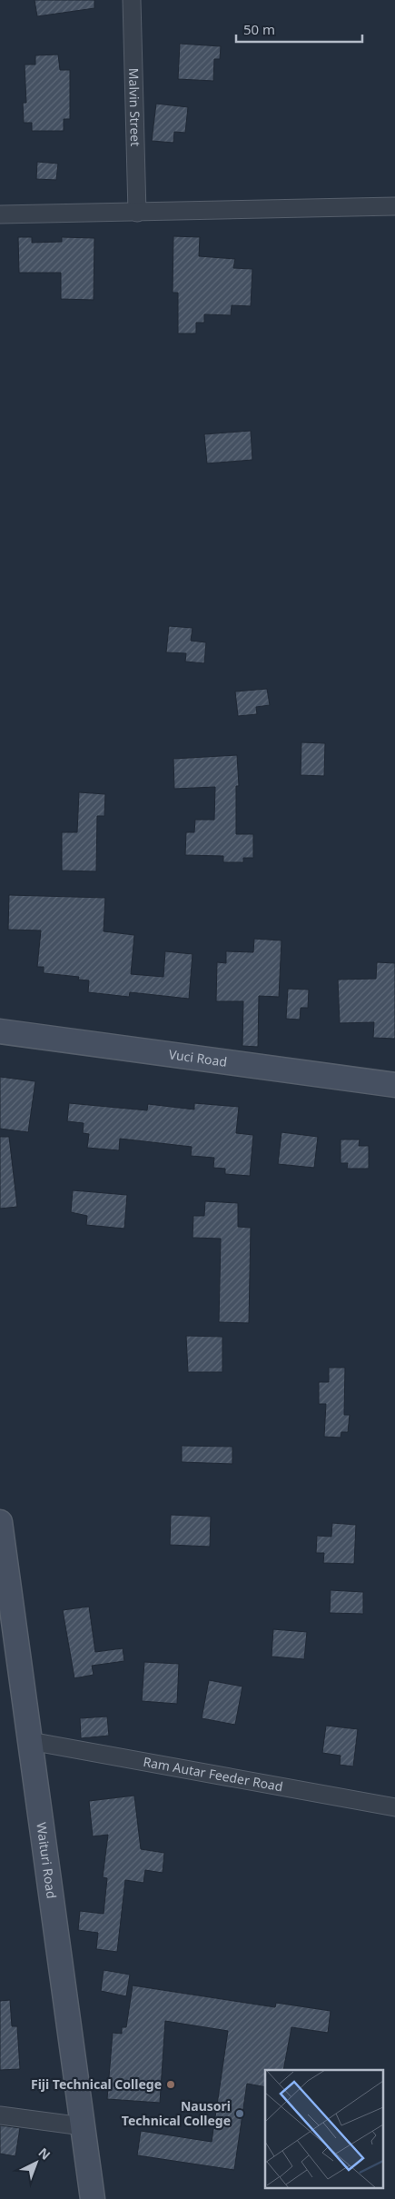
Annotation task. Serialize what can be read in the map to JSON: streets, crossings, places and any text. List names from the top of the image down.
{
  "streets": {
    "main road": ["Vuci Road", "Waituri Road"],
    "street": ["Malvin Street", "Ram Autar Feeder Road"]
  },
  "crossings": [
    ["Ram Autar Feeder Road", "Waituri Road"]
  ],
  "places": ["Fiji Technical College", "Nausori Technical College"],
  "scale_bar": "50 m",
  "north": "top right"
}
